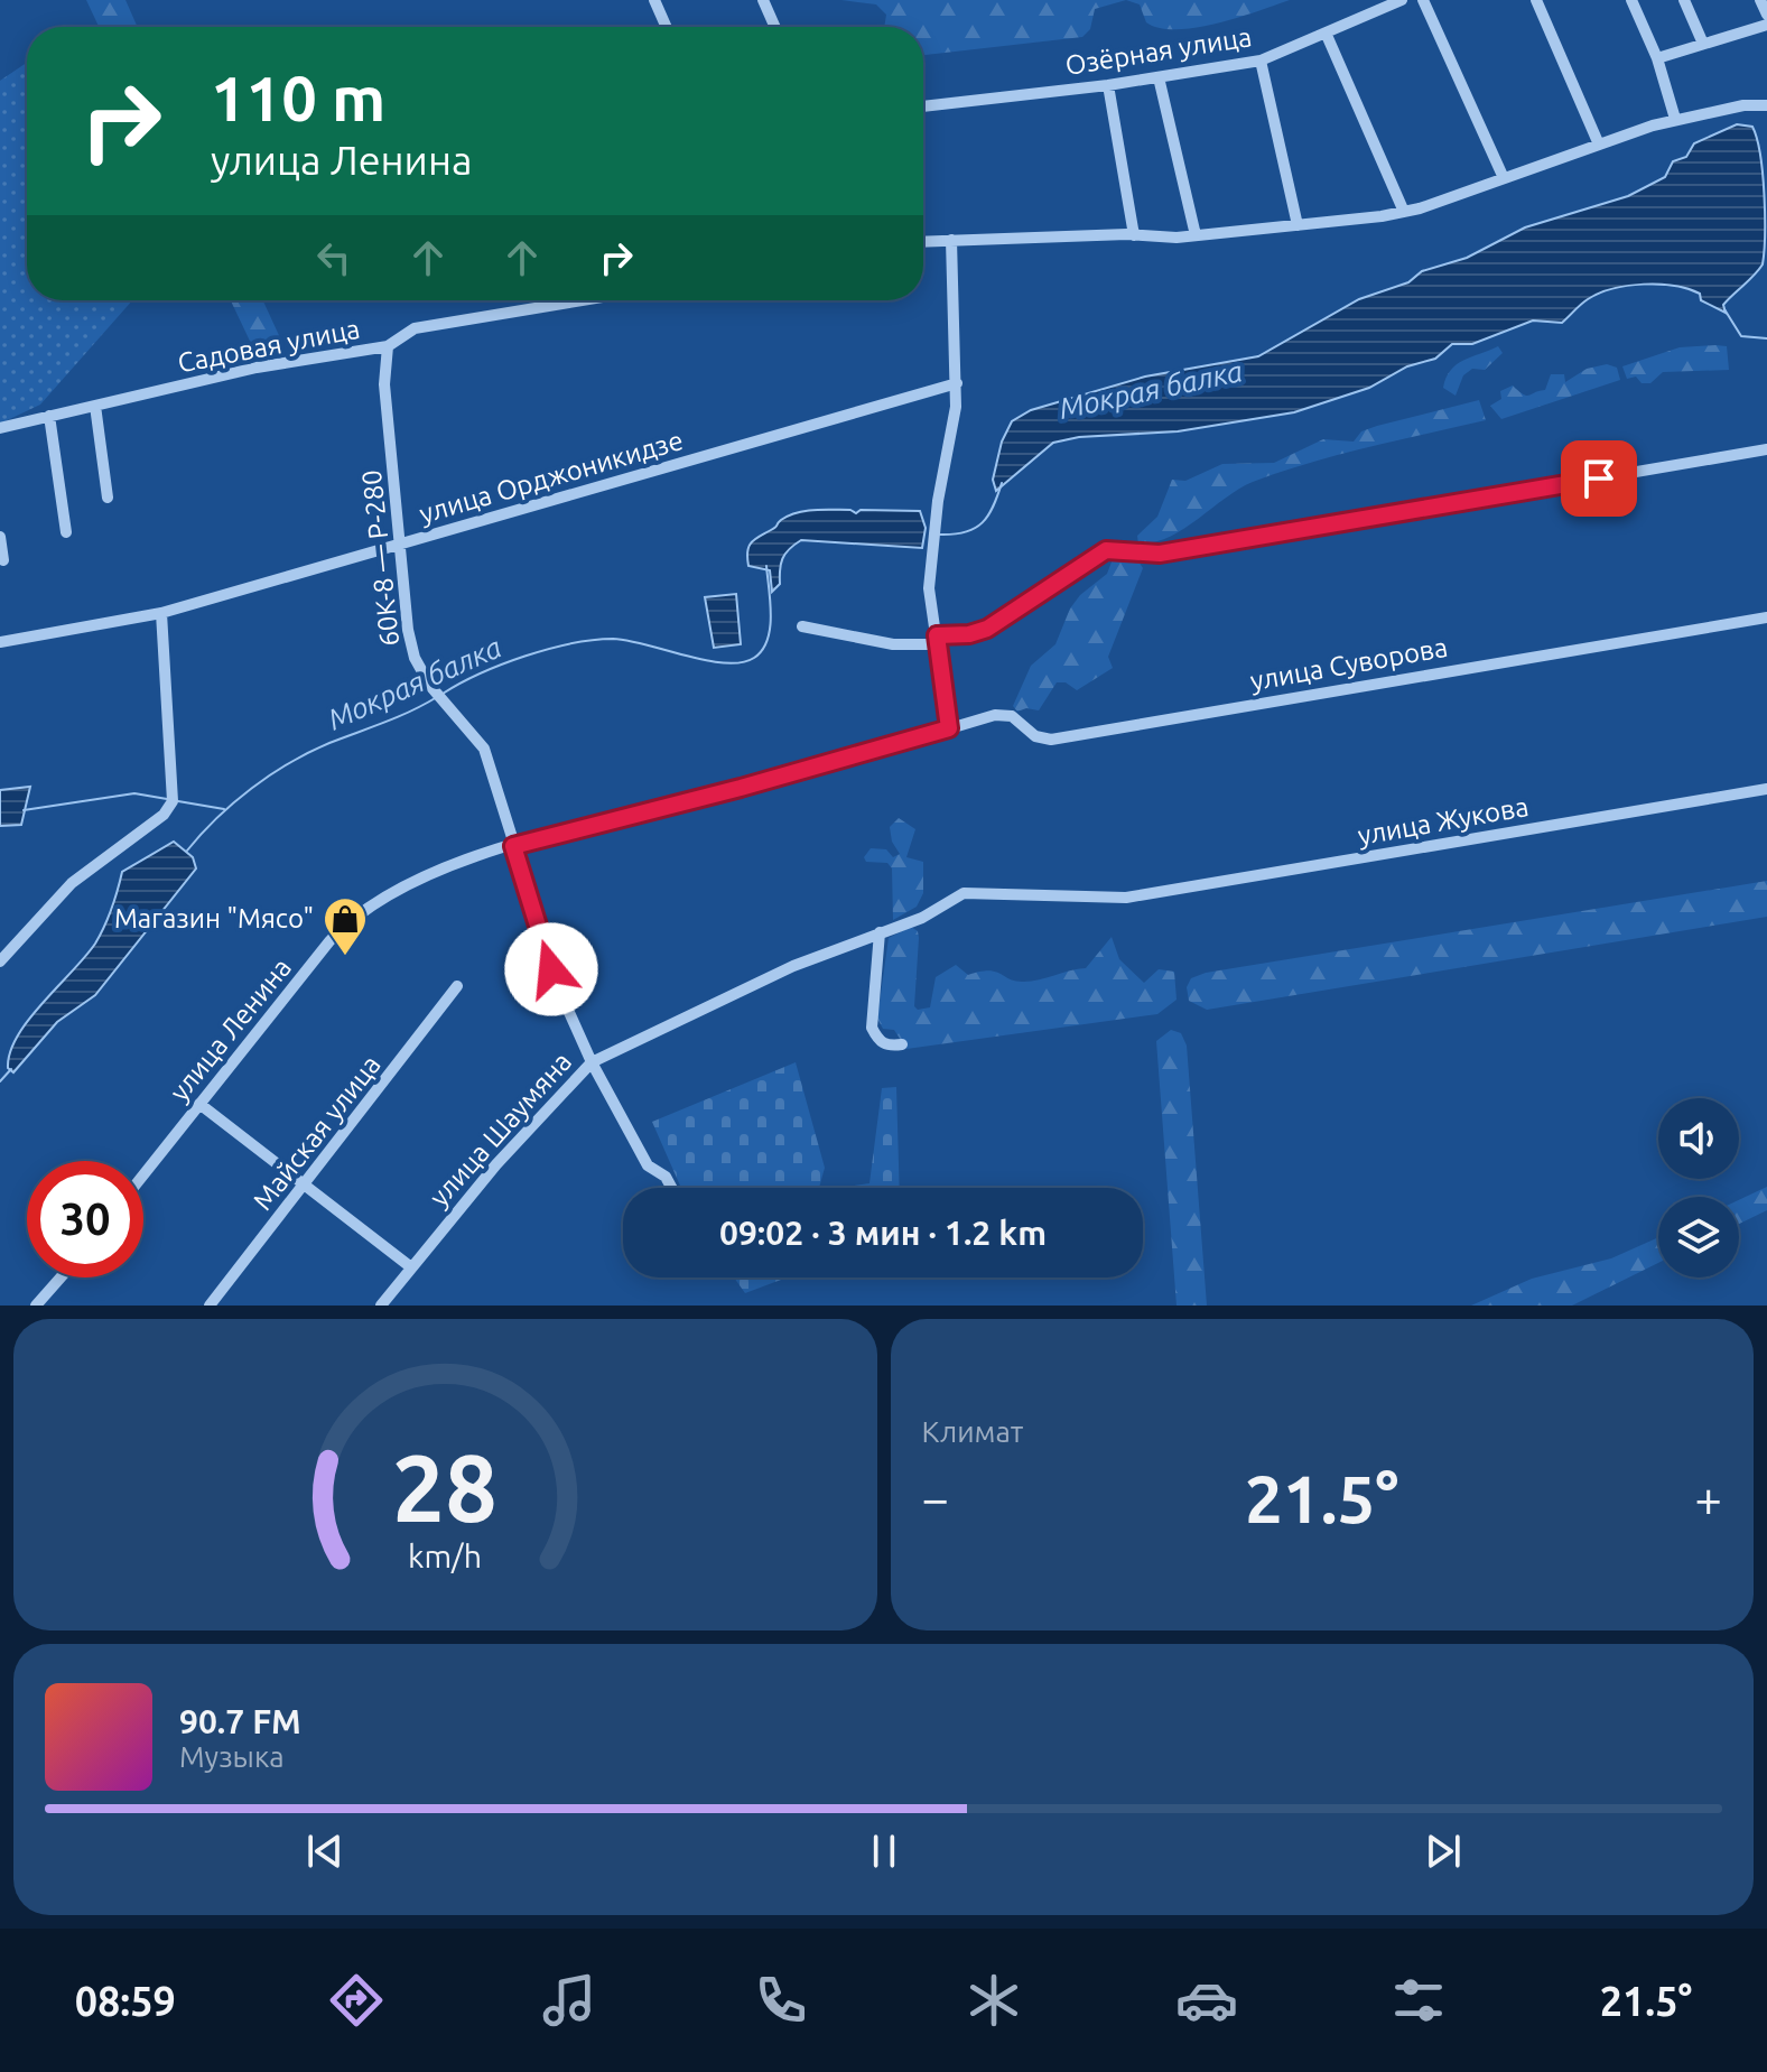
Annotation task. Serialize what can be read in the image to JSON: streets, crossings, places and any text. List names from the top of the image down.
{
  "streets": {
    "street": [
      "Озёрная улица",
      "Садовая улица",
      "улица Орджоникидзе",
      "60К-8 — Р-280",
      "улица Суворова",
      "улица Жукова",
      "улица Ленина",
      "улица Шаумяна",
      "Майская улица"
    ]
  },
  "crossings": [
    ["Садовая улица", "60К-8 — Р-280"],
    ["улица Орджоникидзе", "60К-8 — Р-280"],
    ["60К-8 — Р-280", "улица Ленина"],
    ["60К-8 — Р-280", "улица Шаумяна"],
    ["улица Суворова", "улица Ленина"],
    ["улица Жукова", "улица Шаумяна"]
  ],
  "water": ["Мокрая балка"],
  "places": {
    "shop": ["Магазин \"Мясо\""]
  },
  "page": {
    "turn": ["110 m", "улица Ленина"],
    "limit": "30",
    "trip": "09:02 · 3 мин · 1.2 km",
    "tile": "Климат",
    "heat": ["−", "21.5°", "+"],
    "song": ["90.7 FM", "Музыка"],
    "tabs": ["08:59", "21.5°"],
    "gauge": ["28", "km/h"]
  }
}
